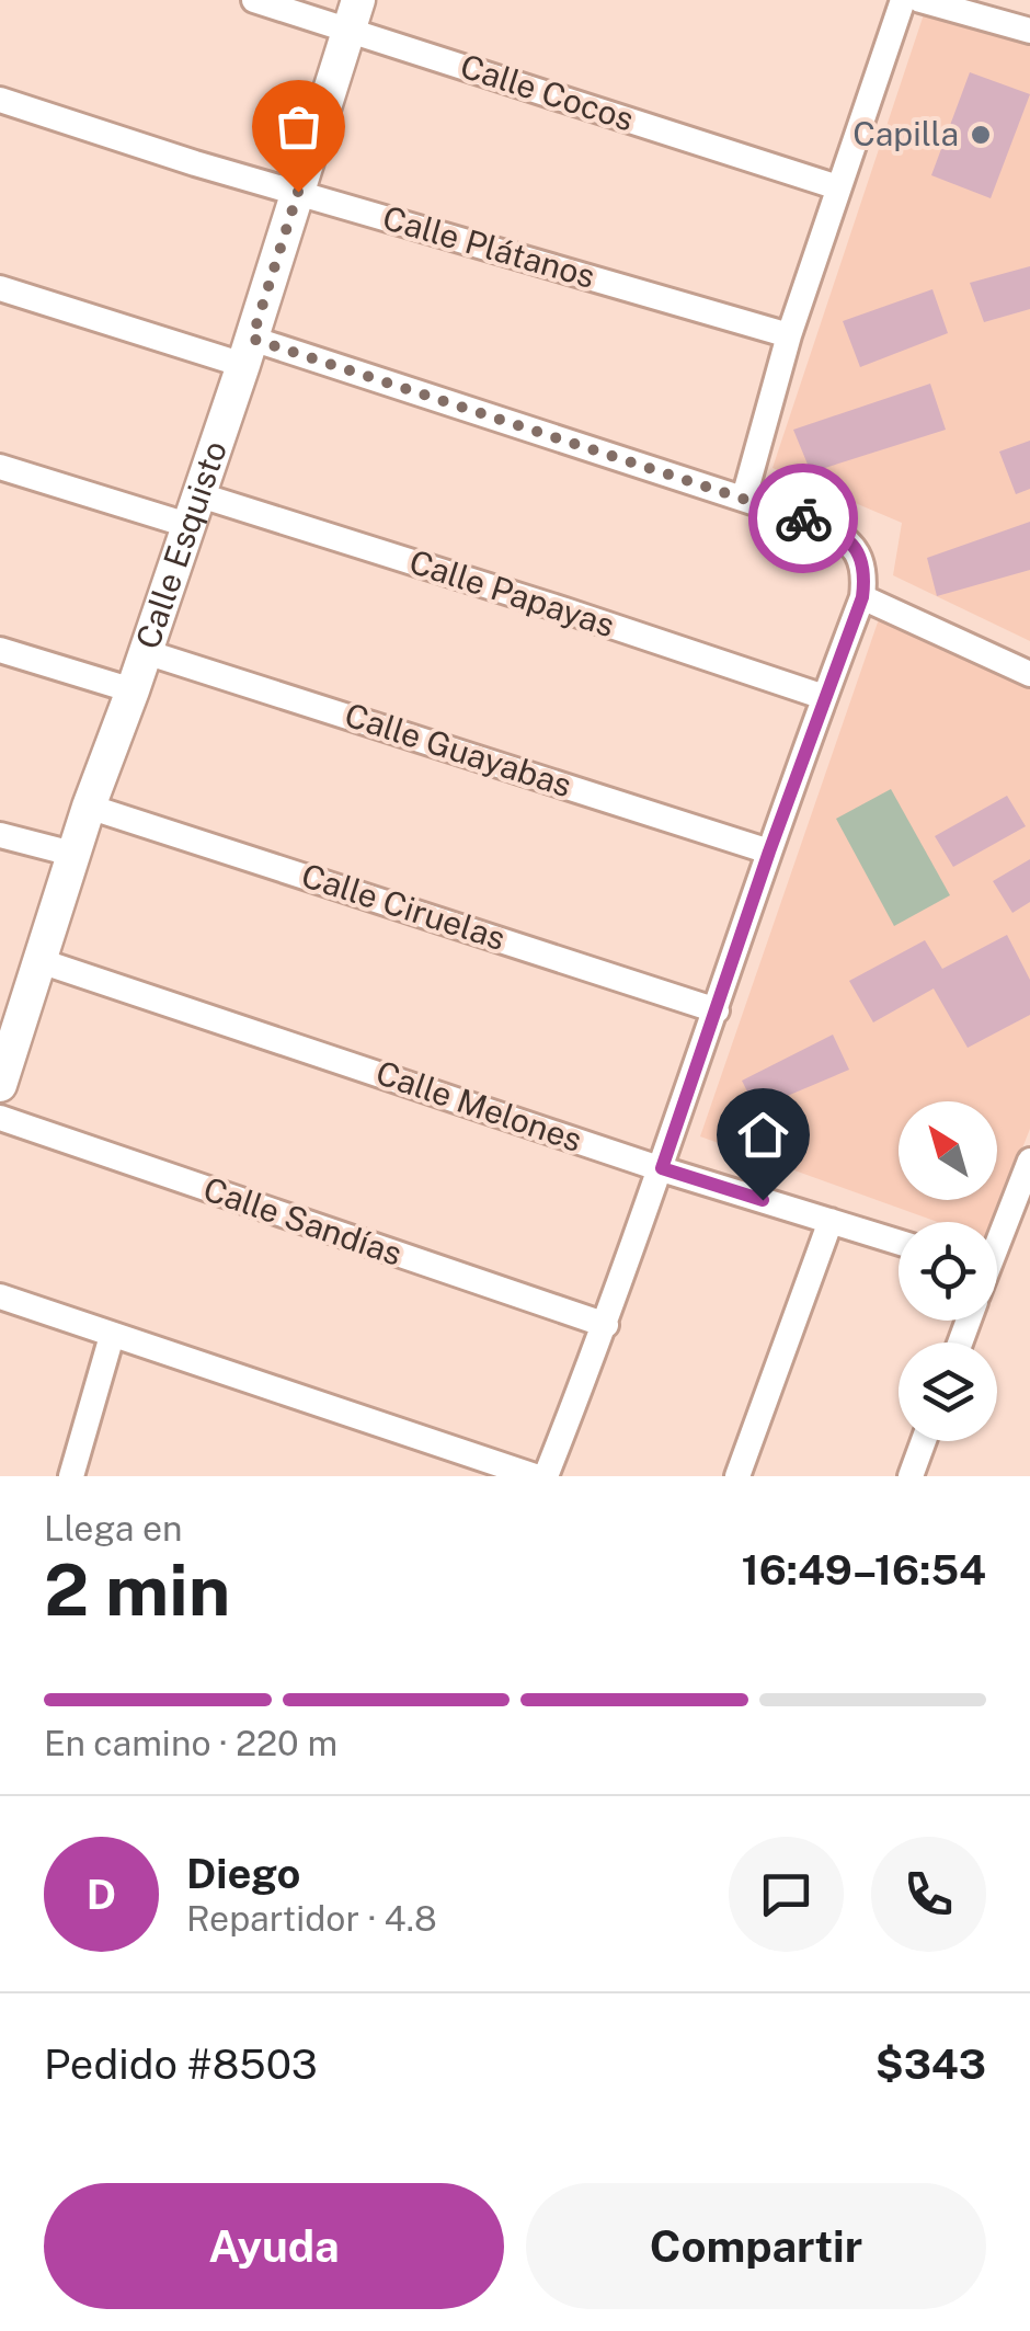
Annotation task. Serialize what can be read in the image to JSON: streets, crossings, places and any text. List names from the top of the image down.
{
  "streets": {
    "street": [
      "Calle Cocos",
      "Calle Plátanos",
      "Calle Esquisto",
      "Calle Papayas",
      "Calle Guayabas",
      "Calle Ciruelas",
      "Calle Melones",
      "Calle Sandías"
    ]
  },
  "crossings": [
    ["Calle Cocos", "Calle Esquisto"],
    ["Calle Plátanos", "Calle Esquisto"],
    ["Calle Esquisto", "Calle Papayas"],
    ["Calle Esquisto", "Calle Guayabas"],
    ["Calle Esquisto", "Calle Ciruelas"],
    ["Calle Esquisto", "Calle Melones"]
  ],
  "places": ["Capilla"],
  "north": "top left",
  "page": {
    "heading": ["2 min", "Llega en", "16:49–16:54"],
    "panel": [
      "Diego",
      "Repartidor · 4.8",
      "Pedido #8503",
      "$343"
    ],
    "bar": "En camino · 220 m",
    "round": "D",
    "buttons": ["Ayuda", "Compartir"]
  }
}
